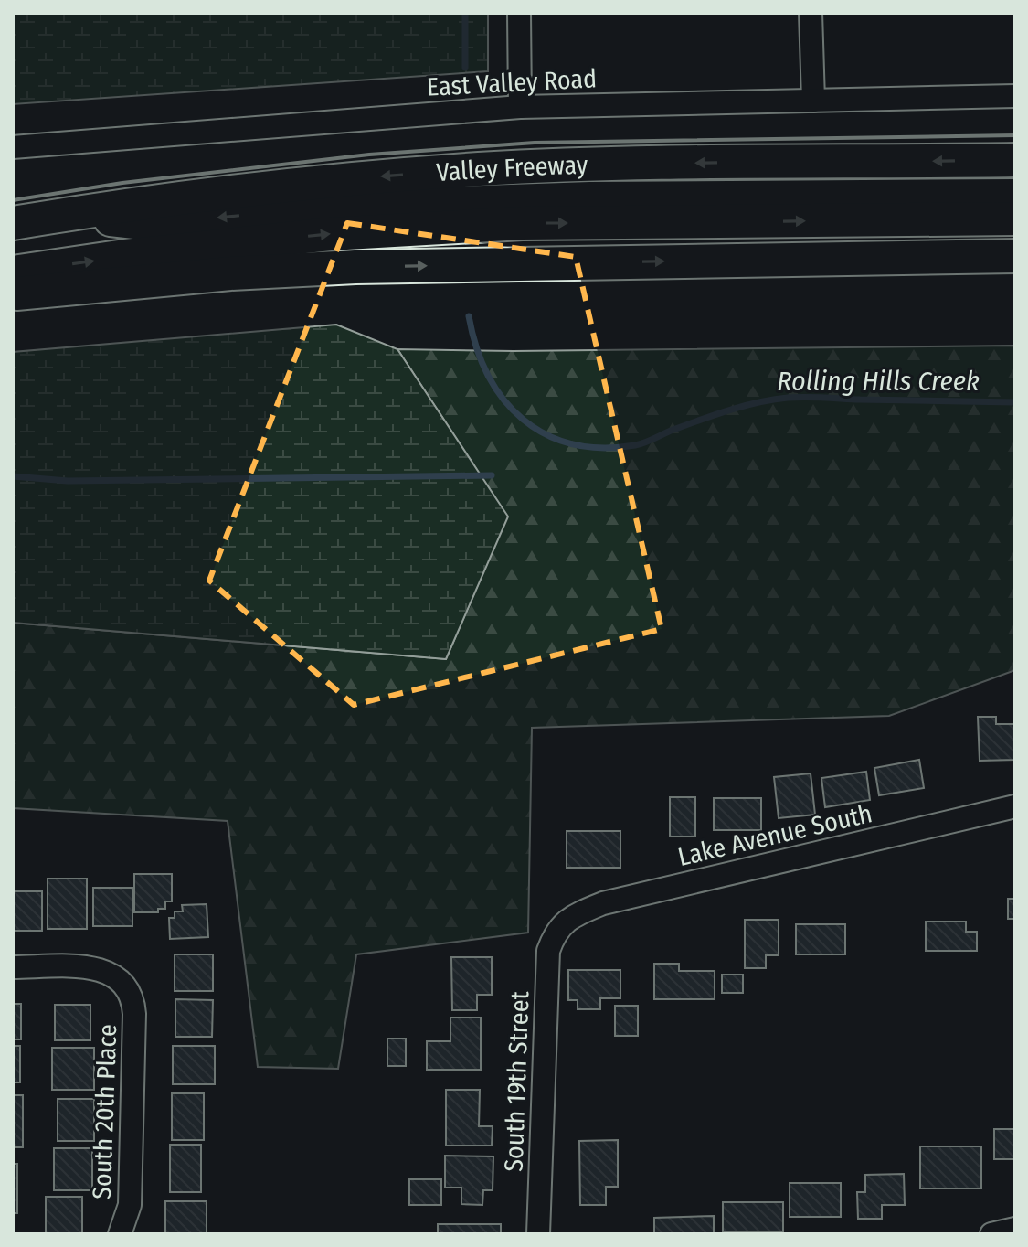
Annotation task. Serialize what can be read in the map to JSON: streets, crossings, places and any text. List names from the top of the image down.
{
  "streets": {
    "highway": ["Valley Freeway"],
    "street": [
      "East Valley Road",
      "Lake Avenue South",
      "South 19th Street",
      "South 20th Place"
    ]
  },
  "crossings": [
    ["Lake Avenue South", "South 19th Street"]
  ],
  "water": ["Rolling Hills Creek"]
}
